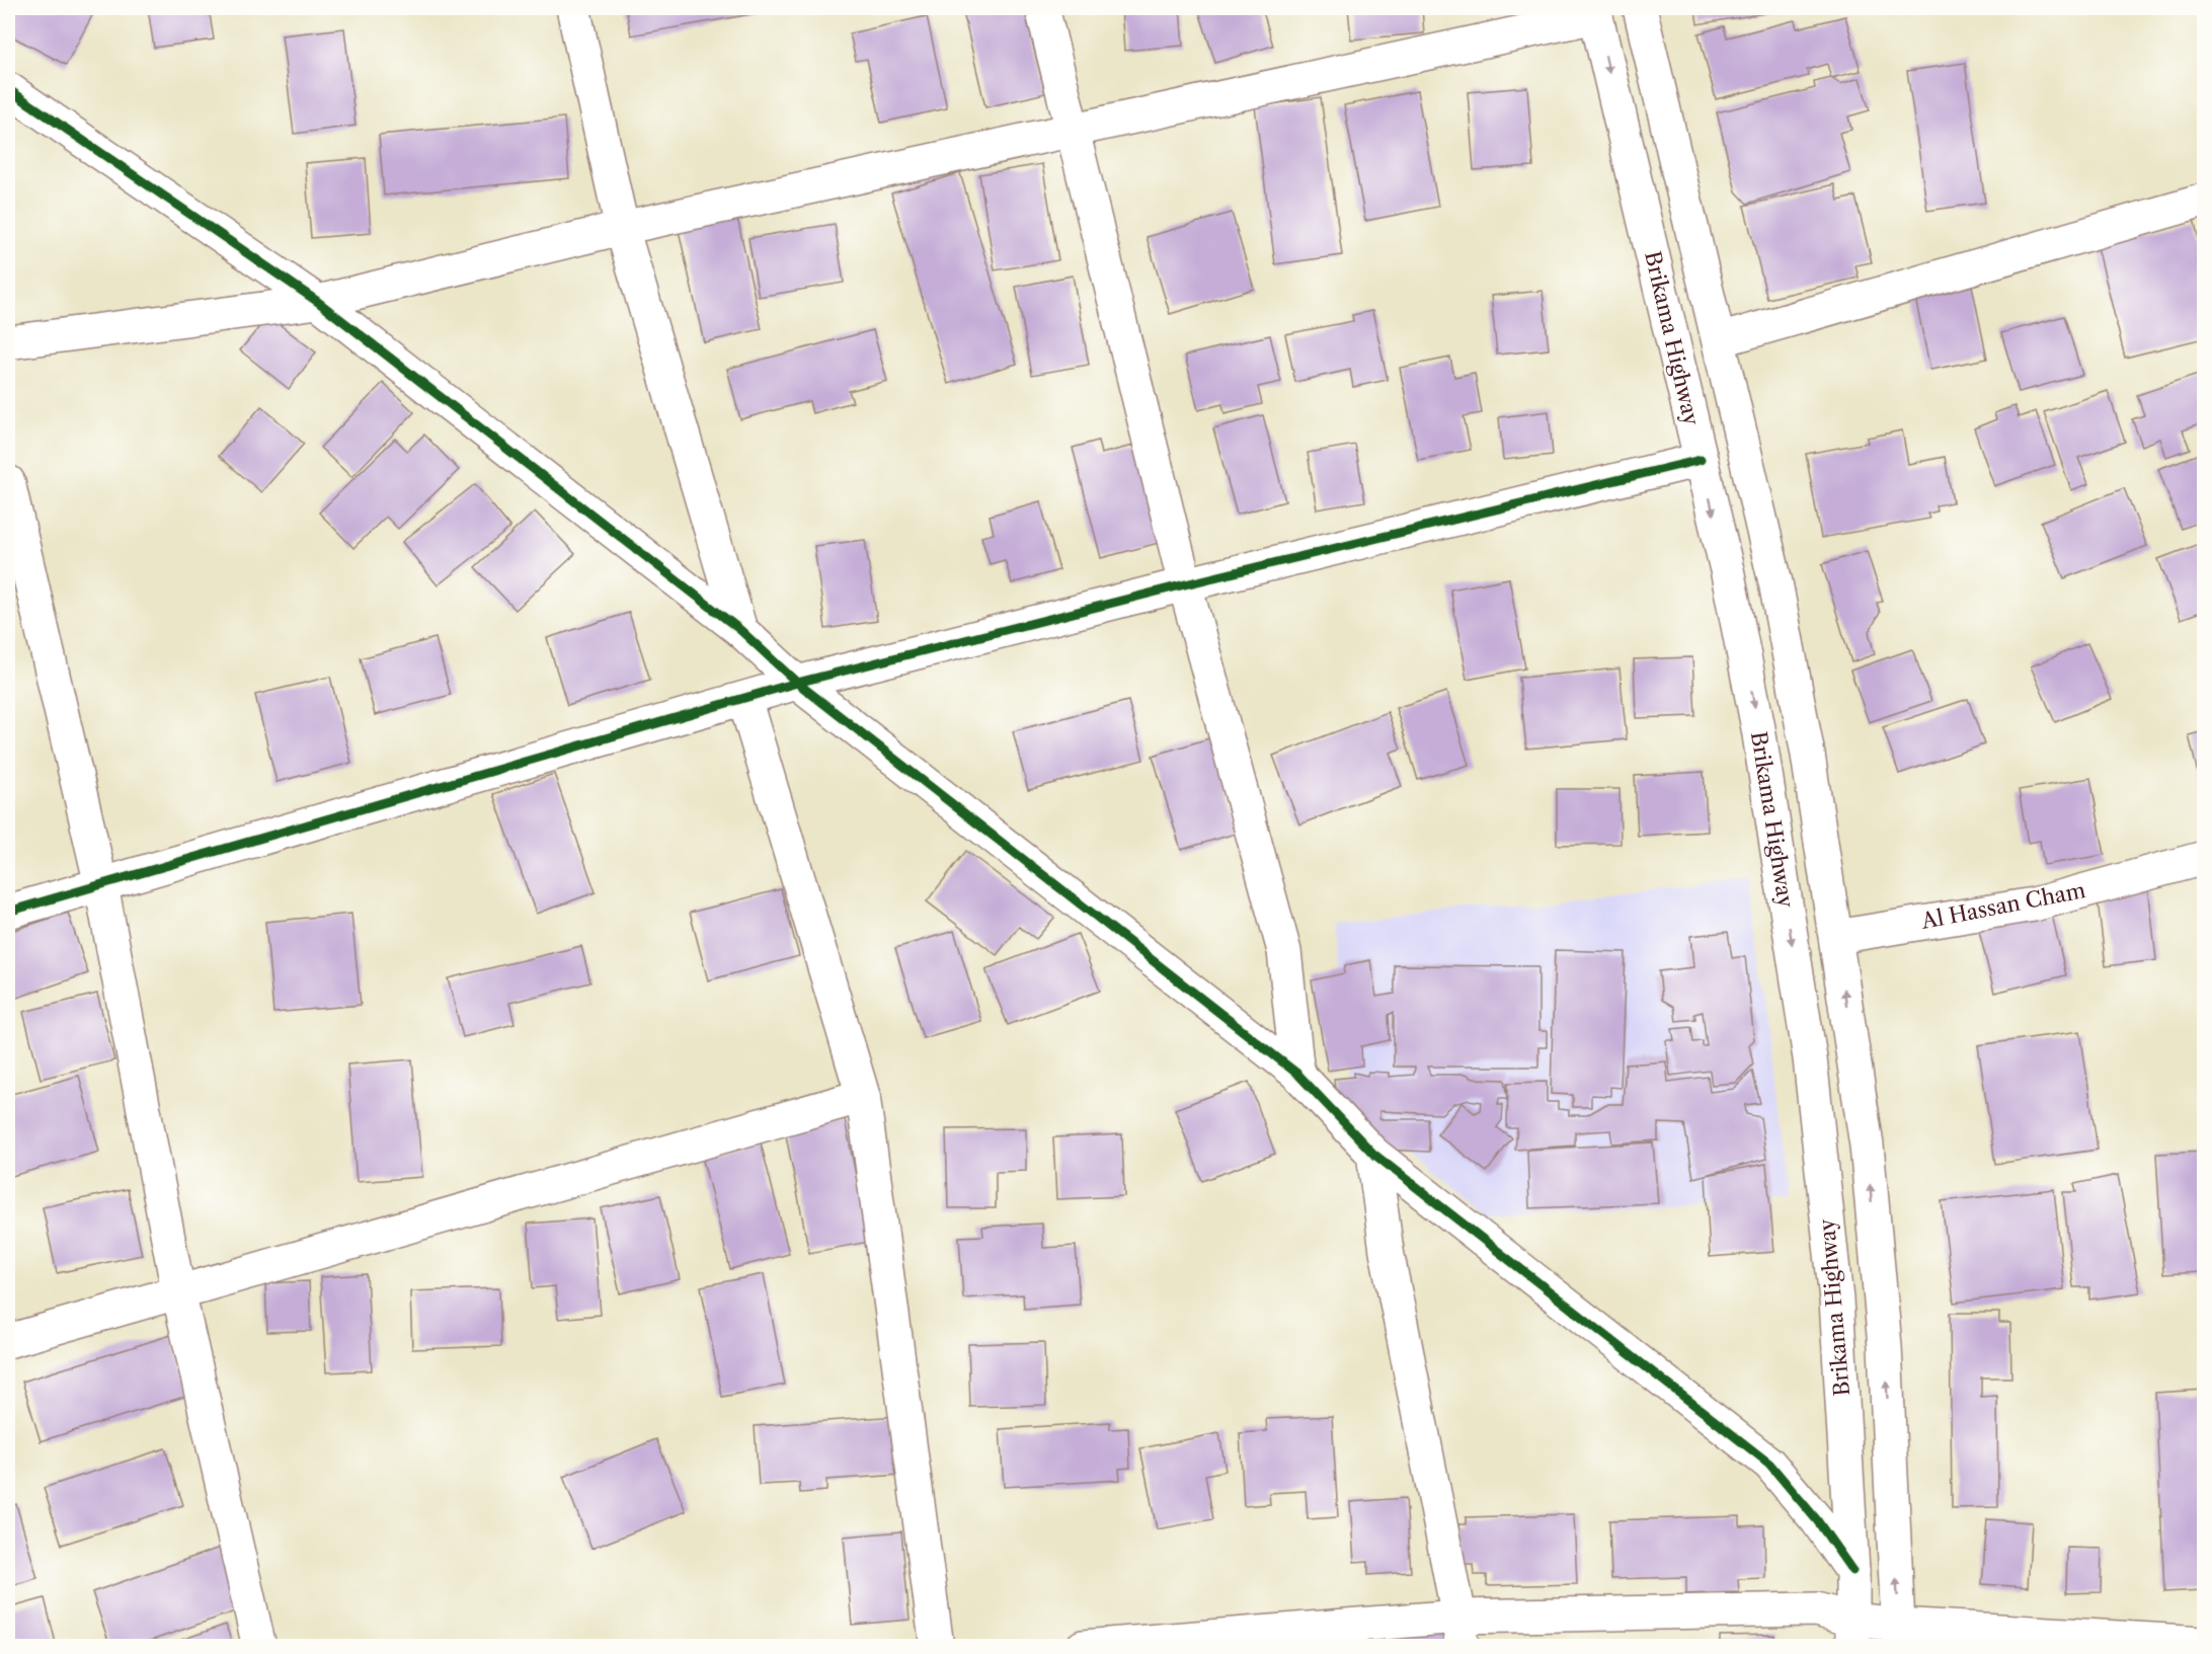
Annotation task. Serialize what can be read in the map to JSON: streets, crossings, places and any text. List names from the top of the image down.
{
  "streets": {
    "main road": ["Brikama Highway", "Al Hassan Cham"]
  },
  "crossings": [
    ["Brikama Highway", "Al Hassan Cham"]
  ]
}
